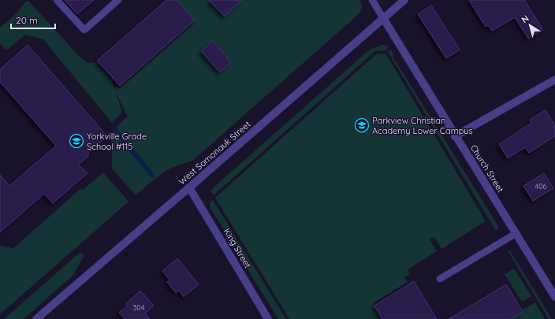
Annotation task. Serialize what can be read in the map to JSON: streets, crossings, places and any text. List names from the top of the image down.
{
  "streets": {
    "street": ["West Somonauk Street", "Church Street", "King Street"]
  },
  "crossings": [
    ["West Somonauk Street", "Church Street"],
    ["West Somonauk Street", "King Street"]
  ],
  "places": {
    "school or university": ["Parkview Christian Academy Lower Campus", "Yorkville Grade School #115"]
  },
  "house_numbers": ["406", "304"],
  "scale_bar": "20 m",
  "north": "top left"
}
